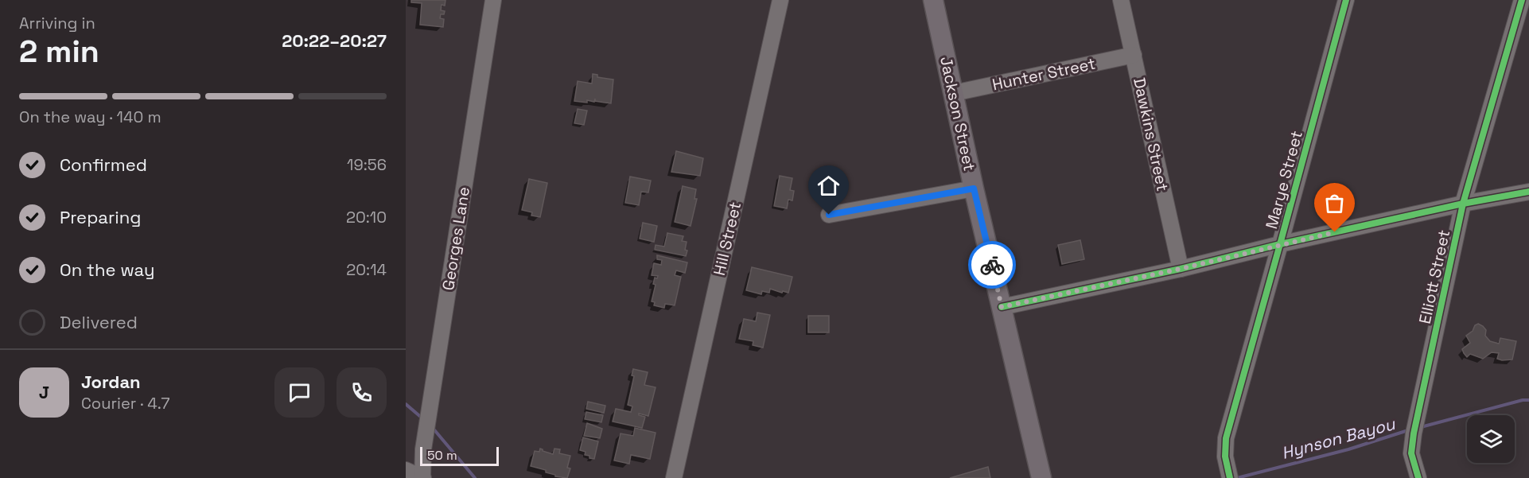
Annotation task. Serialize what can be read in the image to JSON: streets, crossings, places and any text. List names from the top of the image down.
{
  "streets": {
    "main road": ["Jackson Street"],
    "street": [
      "Hunter Street",
      "Dawkins Street",
      "Marye Street",
      "Georges Lane",
      "Hill Street",
      "Elliott Street"
    ]
  },
  "crossings": [
    ["Hunter Street", "Jackson Street"],
    ["Hunter Street", "Dawkins Street"]
  ],
  "water": ["Hynson Bayou"],
  "scale_bar": "50 m",
  "page": {
    "heading": ["2 min", "Arriving in", "20:22–20:27"],
    "panel": ["Jordan", "Courier · 4.7"],
    "bar": "On the way · 140 m",
    "list": [
      ["Confirmed", "19:56"],
      ["Preparing", "20:10"],
      ["On the way", "20:14"],
      "Delivered"
    ],
    "round": "J",
    "scale": "50 m"
  }
}
